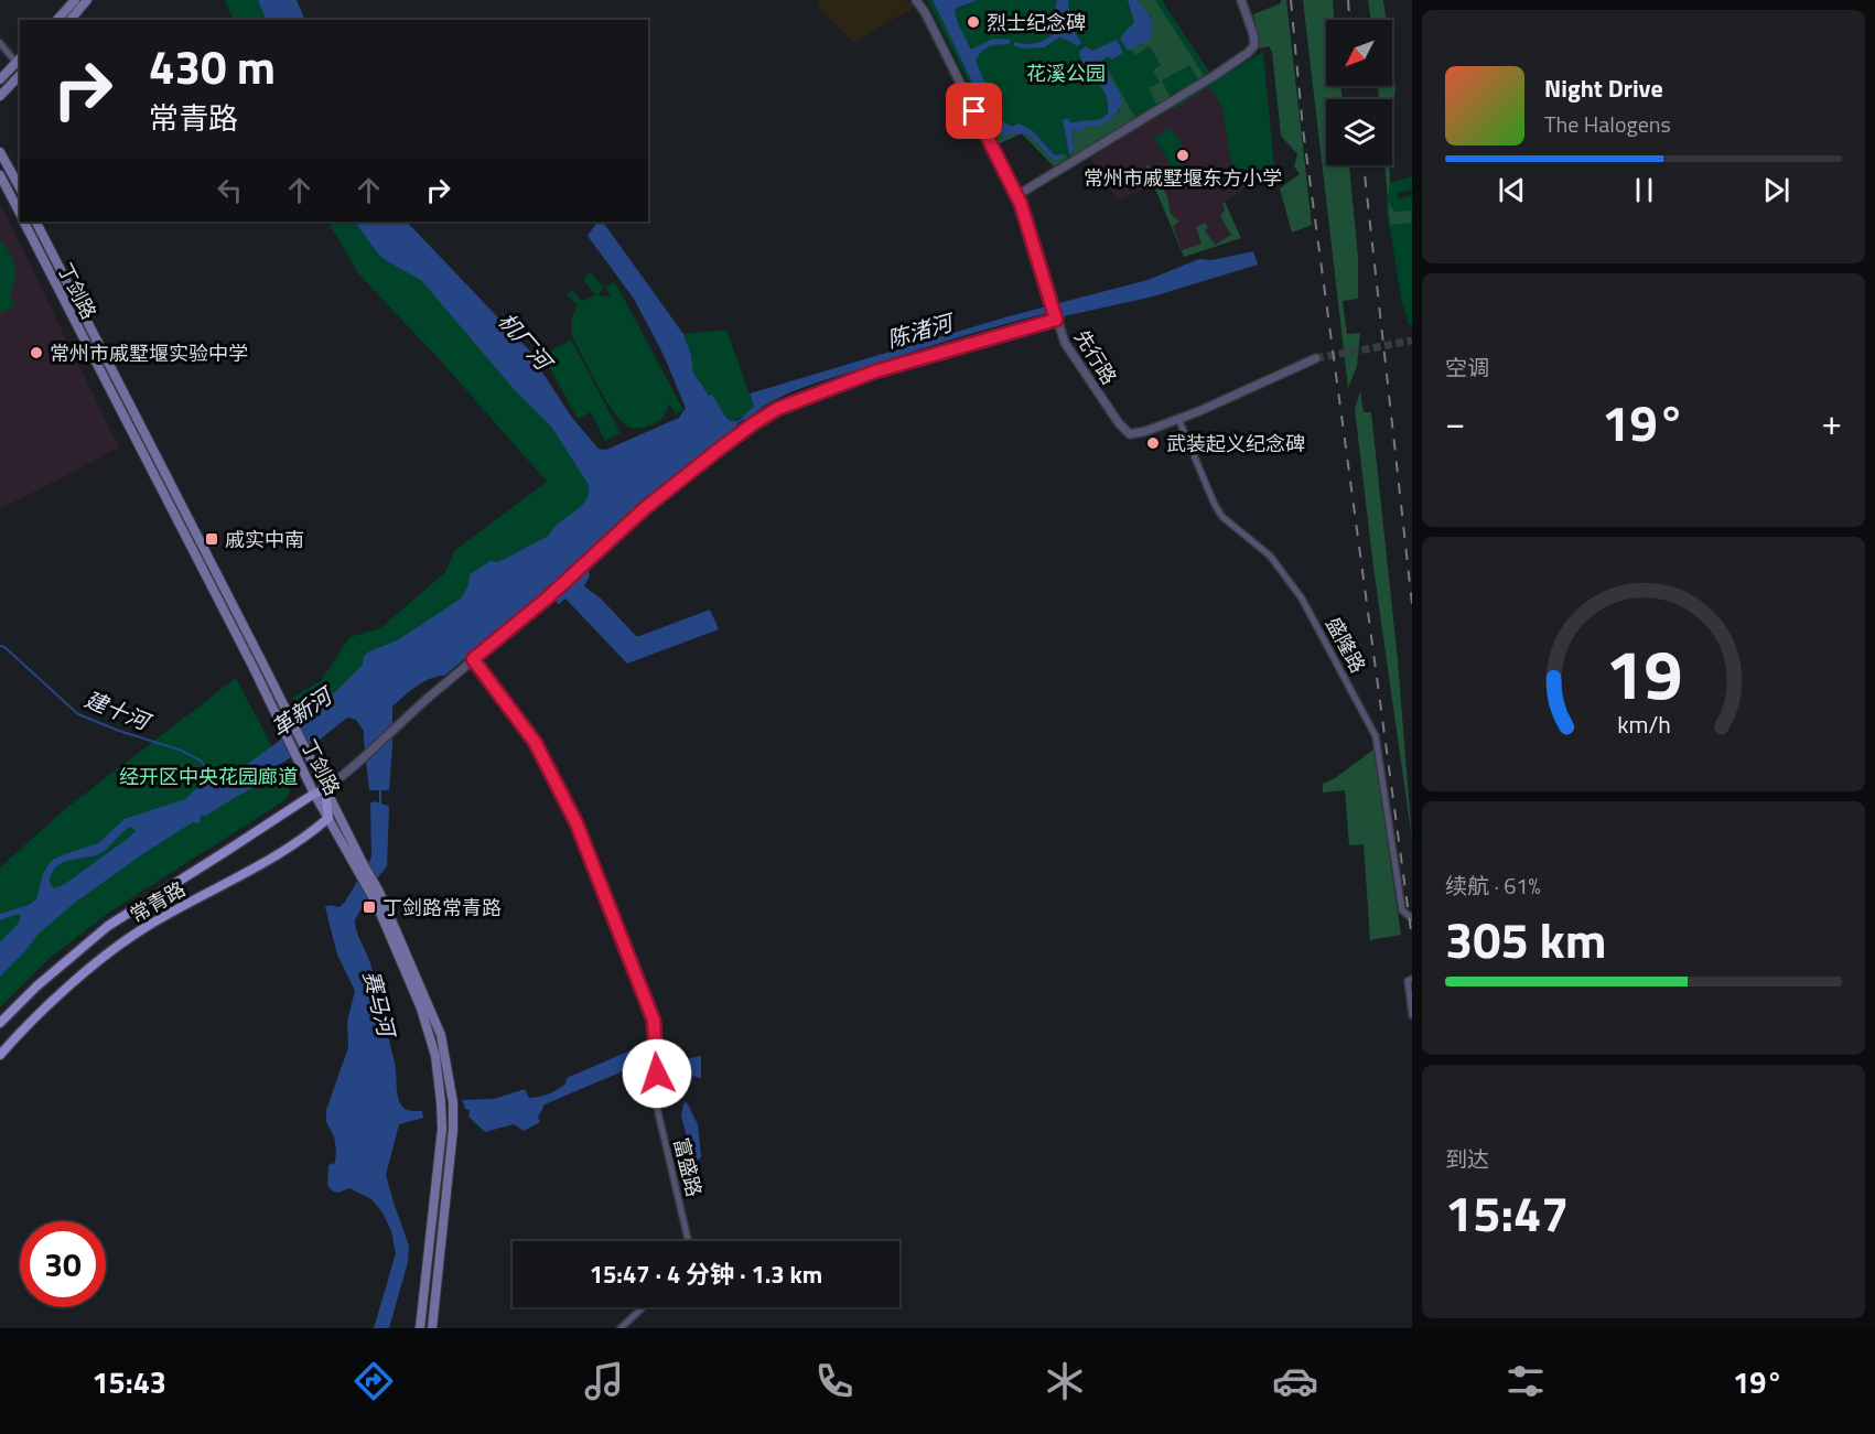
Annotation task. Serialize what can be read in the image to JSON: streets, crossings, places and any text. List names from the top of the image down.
{
  "streets": {
    "main road": ["丁剑路", "常青路"],
    "street": ["先行路", "盛隆路", "富盛路"]
  },
  "crossings": [
    ["丁剑路", "常青路"],
    ["先行路", "盛隆路"],
    ["常青路", "富盛路"]
  ],
  "water": [
    "陈渚河",
    "机厂河",
    "建十河",
    "革新河",
    "赛马河"
  ],
  "parks": ["花溪公园", "经开区中央花园廊道"],
  "places": {
    "other": [
      "烈士纪念碑",
      "常州市戚墅堰东方小学",
      "常州市戚墅堰实验中学",
      "武装起义纪念碑"
    ],
    "transit": ["戚实中南", "丁剑路常青路"]
  },
  "north": "bottom left",
  "page": {
    "turn": ["430 m", "常青路"],
    "song": ["Night Drive", "The Halogens"],
    "tile": [
      "空调",
      ["续航 · 61%", "305 km"],
      ["到达", "15:47"]
    ],
    "heat": ["−", "19°", "+"],
    "limit": "30",
    "trip": "15:47 · 4 分钟 · 1.3 km",
    "tabs": ["15:43", "19°"],
    "gauge": ["19", "km/h"]
  }
}
